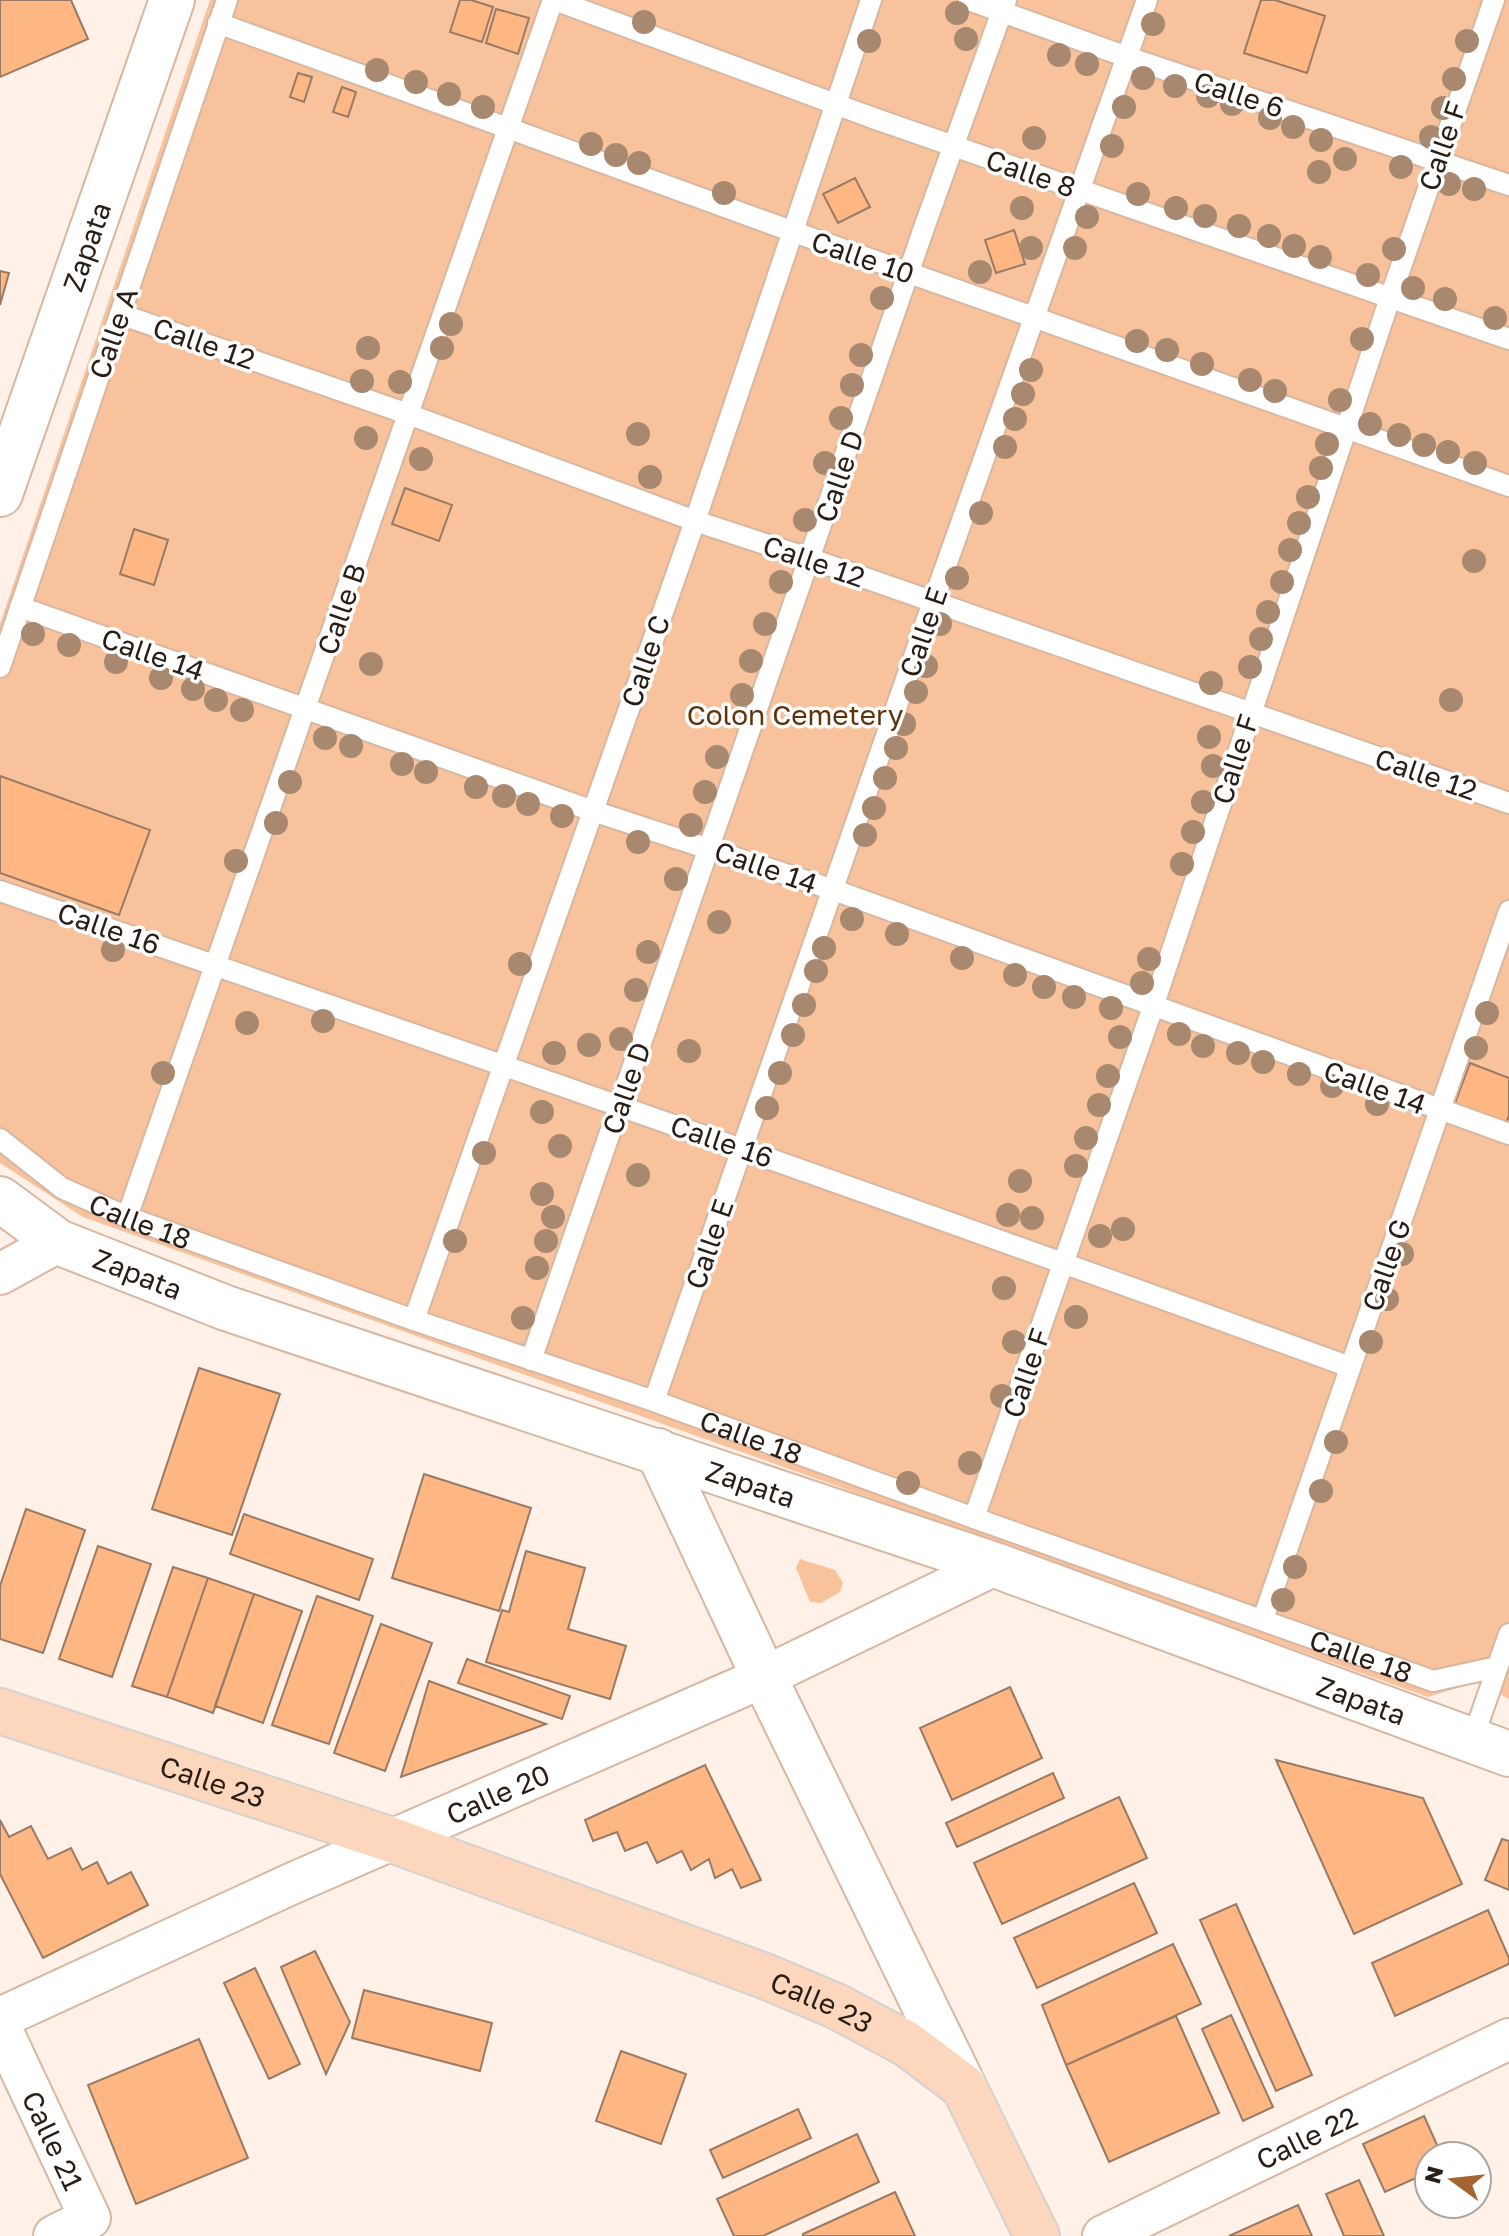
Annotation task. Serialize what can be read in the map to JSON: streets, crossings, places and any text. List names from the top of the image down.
{
  "streets": {
    "main road": ["Zapata", "Calle 23"],
    "street": [
      "Calle 18",
      "Calle 20",
      "Calle 22",
      "Calle 21"
    ],
    "lane": [
      "Calle 6",
      "Calle F",
      "Calle 8",
      "Calle 10",
      "Calle A",
      "Calle 12",
      "Calle D",
      "Calle B",
      "Calle E",
      "Calle 14",
      "Calle C",
      "Calle 16",
      "Calle G"
    ]
  },
  "crossings": [
    ["Calle 6", "Calle F"],
    ["Calle 6", "Calle D"],
    ["Calle 6", "Calle E"],
    ["Calle F", "Calle 8"],
    ["Calle F", "Calle 10"],
    ["Calle F", "Calle 12"],
    ["Calle F", "Calle 14"],
    ["Calle F", "Calle 16"],
    ["Calle F", "Calle 18"],
    ["Calle 8", "Calle D"],
    ["Calle 8", "Calle B"],
    ["Calle 8", "Calle E"],
    ["Calle 8", "Calle C"],
    ["Zapata", "Calle 18"],
    ["Zapata", "Calle 20"],
    ["Calle 10", "Calle A"],
    ["Calle 10", "Calle D"],
    ["Calle 10", "Calle B"],
    ["Calle 10", "Calle E"],
    ["Calle 10", "Calle C"],
    ["Calle A", "Calle 12"],
    ["Calle A", "Calle 14"],
    ["Calle 12", "Calle D"],
    ["Calle 12", "Calle B"],
    ["Calle 12", "Calle E"],
    ["Calle 12", "Calle C"],
    ["Calle D", "Calle 14"],
    ["Calle D", "Calle 16"],
    ["Calle D", "Calle 18"],
    ["Calle B", "Calle 14"],
    ["Calle B", "Calle 16"],
    ["Calle B", "Calle 18"],
    ["Calle E", "Calle 14"],
    ["Calle E", "Calle 16"],
    ["Calle E", "Calle 18"],
    ["Calle 14", "Calle C"],
    ["Calle 14", "Calle G"],
    ["Calle C", "Calle 16"],
    ["Calle C", "Calle 18"],
    ["Calle 16", "Calle G"],
    ["Calle 18", "Calle G"],
    ["Calle 23", "Calle 20"]
  ],
  "parks": ["Colon Cemetery"],
  "north": "left"
}
